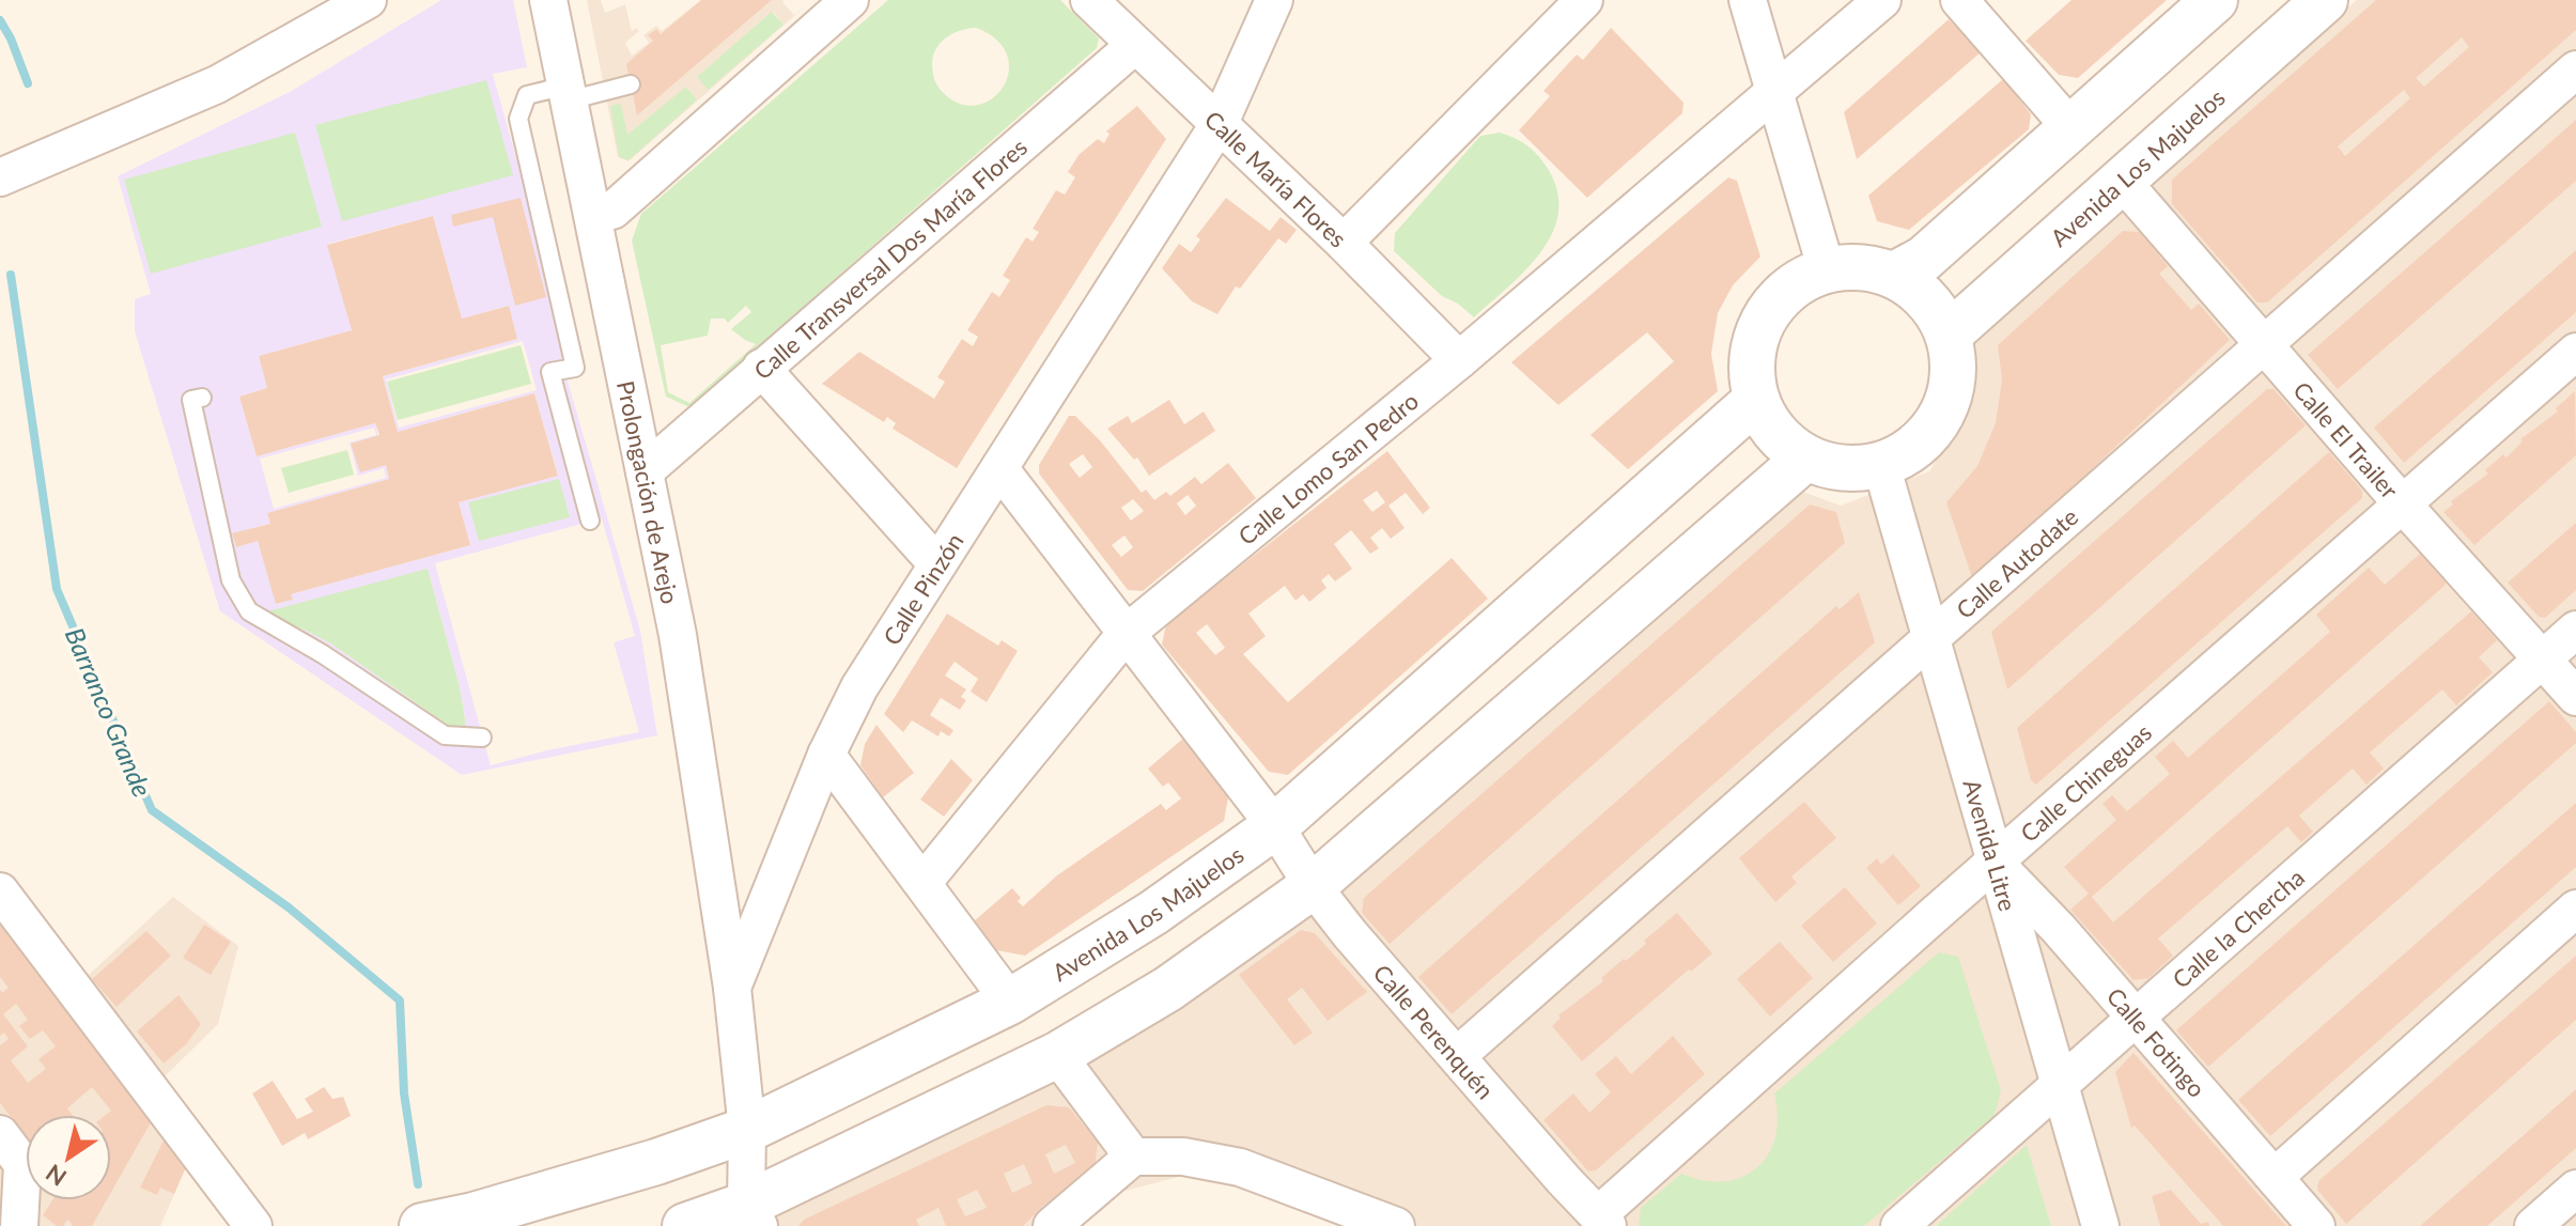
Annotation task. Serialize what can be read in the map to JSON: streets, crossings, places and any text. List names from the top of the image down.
{
  "streets": {
    "street": [
      "Avenida Los Majuelos",
      "Calle María Flores",
      "Calle Transversal Dos María Flores",
      "Calle El Trailer",
      "Calle Lomo San Pedro",
      "Prolongación de Arejo",
      "Calle Autodate",
      "Calle Pinzón",
      "Calle Chineguas",
      "Avenida Litre",
      "Calle la Chercha",
      "Calle Perenquén",
      "Calle Fotingo"
    ]
  },
  "crossings": [
    ["Avenida Los Majuelos", "Calle El Trailer"],
    ["Avenida Los Majuelos", "Calle Pinzón"],
    ["Avenida Los Majuelos", "Avenida Litre"],
    ["Avenida Los Majuelos", "Calle Perenquén"],
    ["Calle María Flores", "Calle Transversal Dos María Flores"],
    ["Calle María Flores", "Calle Lomo San Pedro"],
    ["Calle María Flores", "Calle Pinzón"],
    ["Calle Transversal Dos María Flores", "Prolongación de Arejo"],
    ["Calle El Trailer", "Calle Autodate"],
    ["Calle El Trailer", "Calle Chineguas"],
    ["Calle El Trailer", "Calle la Chercha"],
    ["Calle Lomo San Pedro", "Calle Perenquén"],
    ["Prolongación de Arejo", "Calle Pinzón"],
    ["Calle Autodate", "Avenida Litre"],
    ["Calle Autodate", "Calle Perenquén"],
    ["Calle Pinzón", "Calle Perenquén"],
    ["Calle Chineguas", "Avenida Litre"],
    ["Calle Chineguas", "Calle Perenquén"],
    ["Calle Chineguas", "Calle Fotingo"],
    ["Avenida Litre", "Calle la Chercha"],
    ["Avenida Litre", "Calle Fotingo"],
    ["Calle la Chercha", "Calle Fotingo"]
  ],
  "water": ["Barranco Grande"],
  "north": "bottom left"
}
